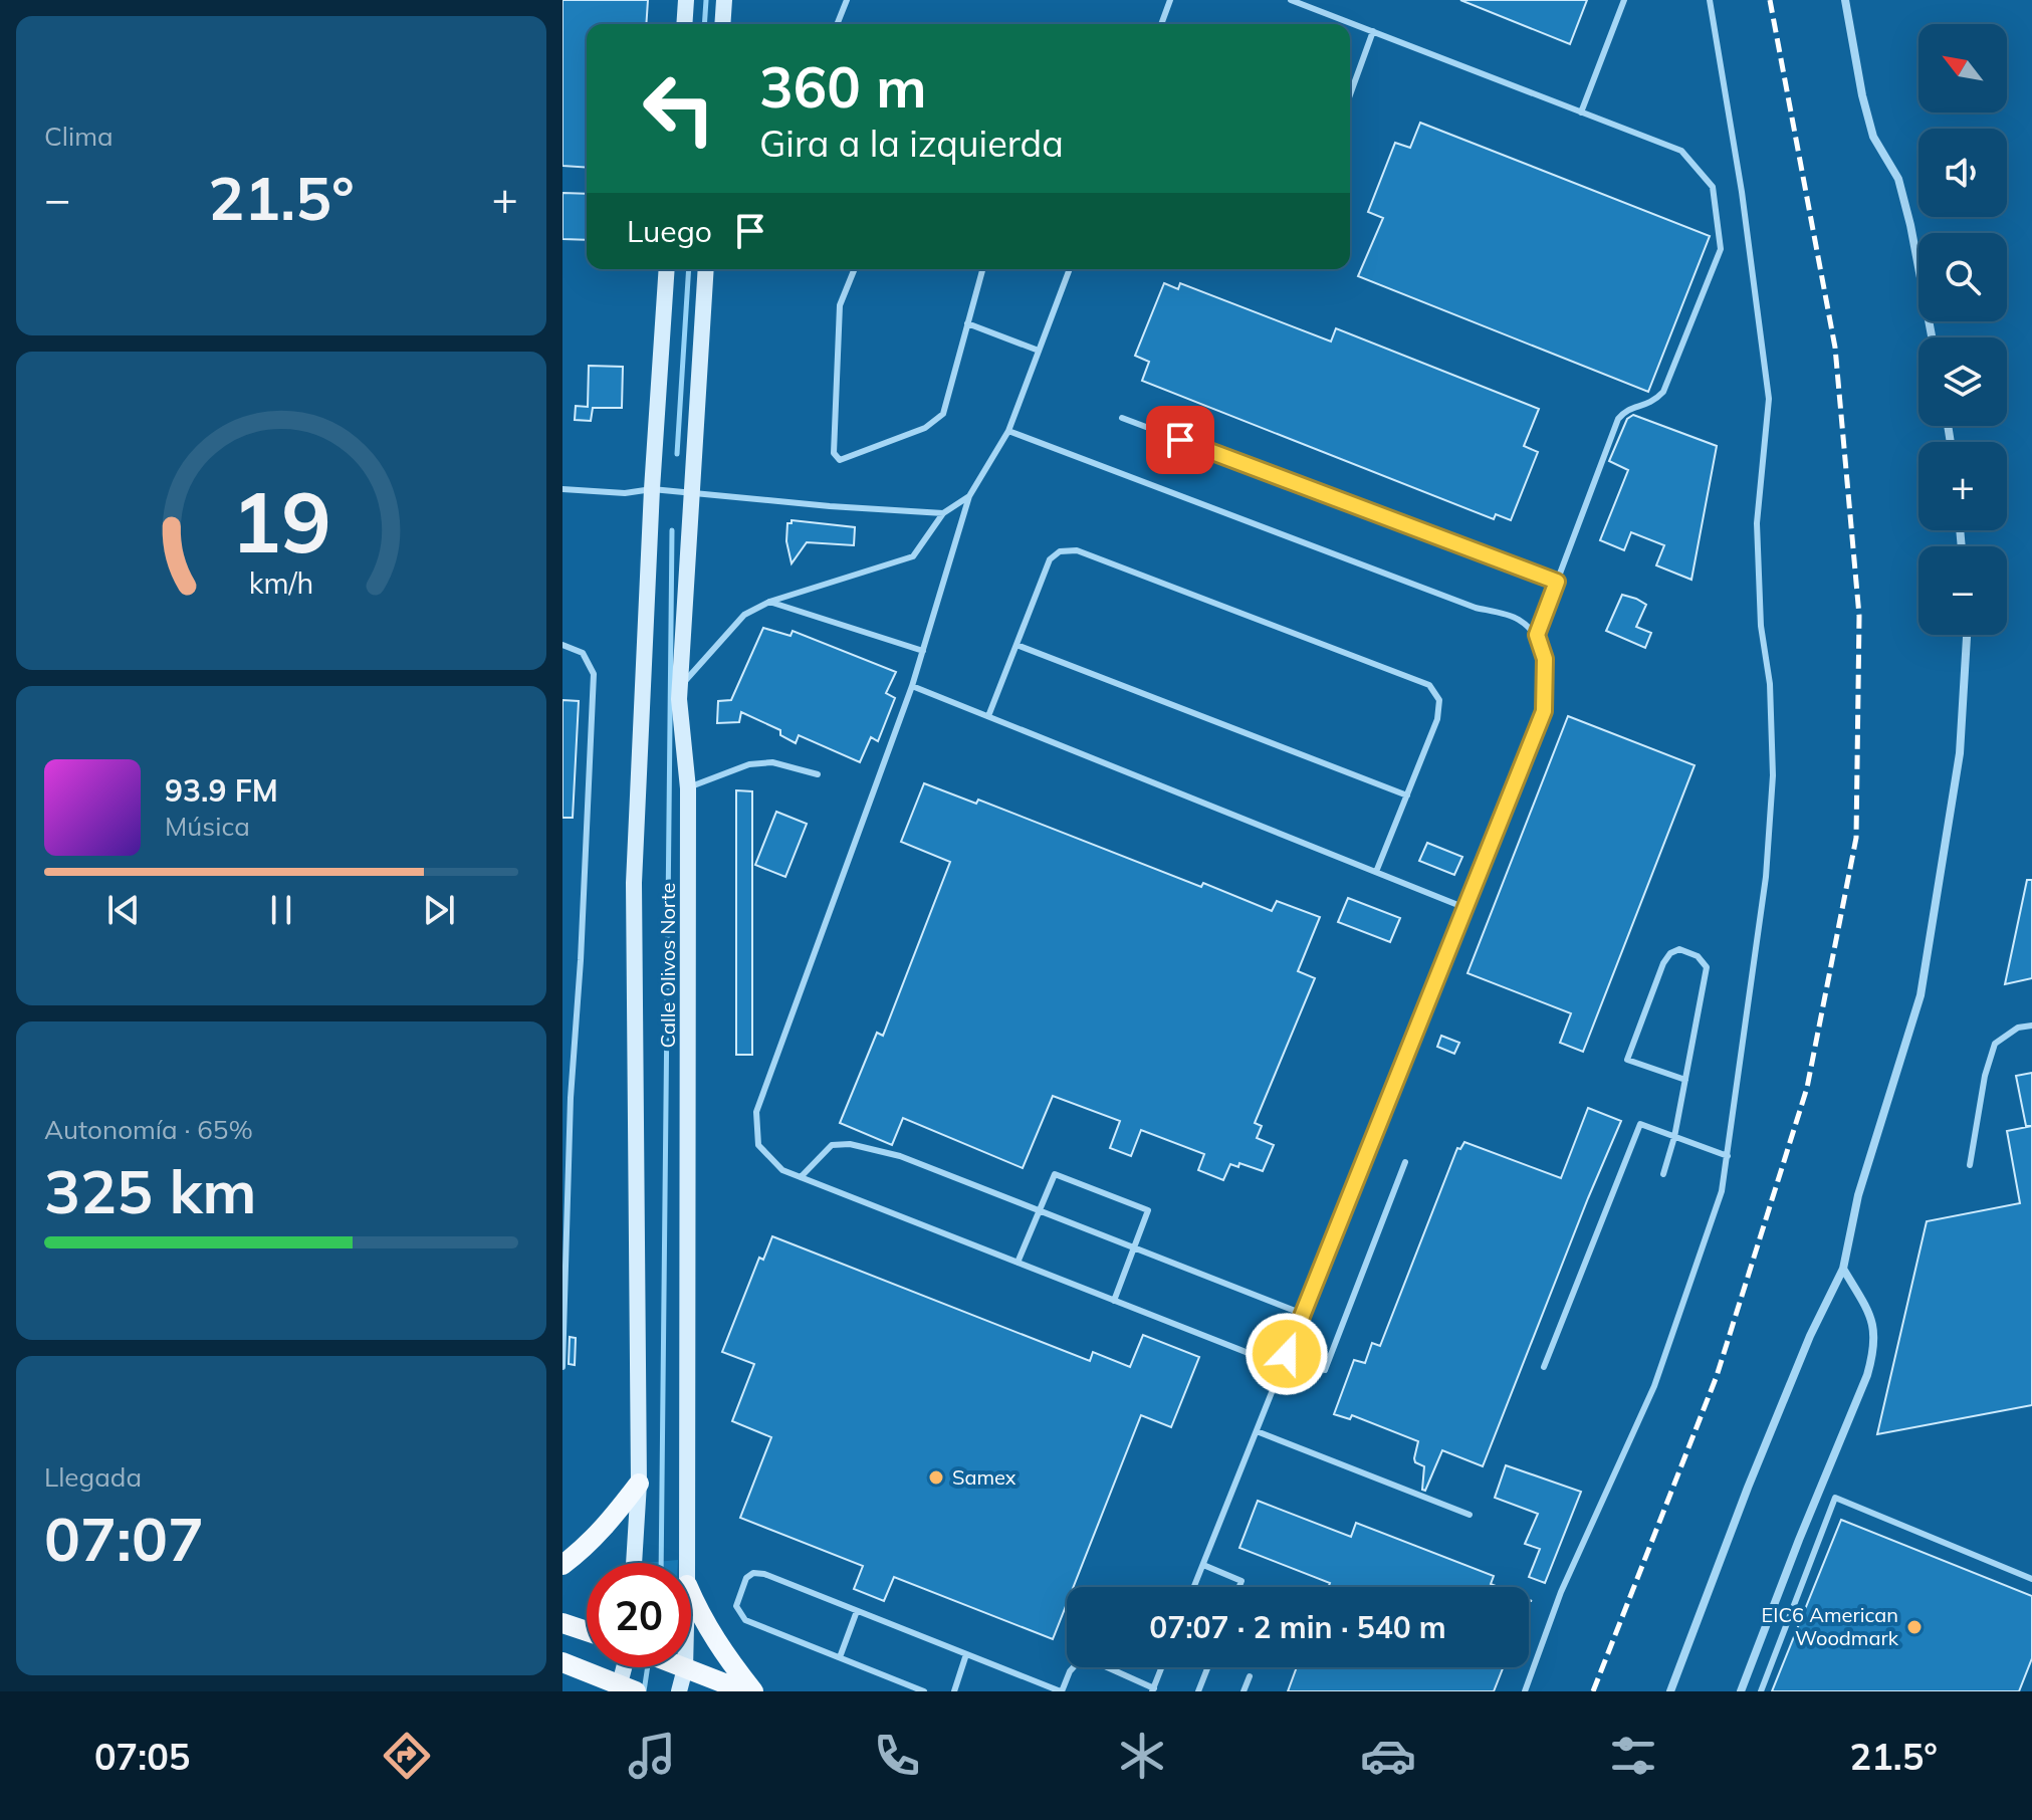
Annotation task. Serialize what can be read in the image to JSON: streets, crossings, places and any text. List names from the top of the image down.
{
  "streets": {
    "main road": ["Calle Olivos Norte"]
  },
  "places": ["Samex", "EIC6 American Woodmark"],
  "north": "top left",
  "page": {
    "tile": [
      "Clima",
      ["Autonomía · 65%", "325 km"],
      ["Llegada", "07:07"]
    ],
    "map_buttons": ["+", "−"],
    "turn": ["360 m", "Gira a la izquierda"],
    "heat": ["−", "21.5°", "+"],
    "then": "Luego",
    "song": ["93.9 FM", "Música"],
    "limit": "20",
    "trip": "07:07 · 2 min · 540 m",
    "tabs": ["07:05", "21.5°"],
    "gauge": ["19", "km/h"]
  }
}
